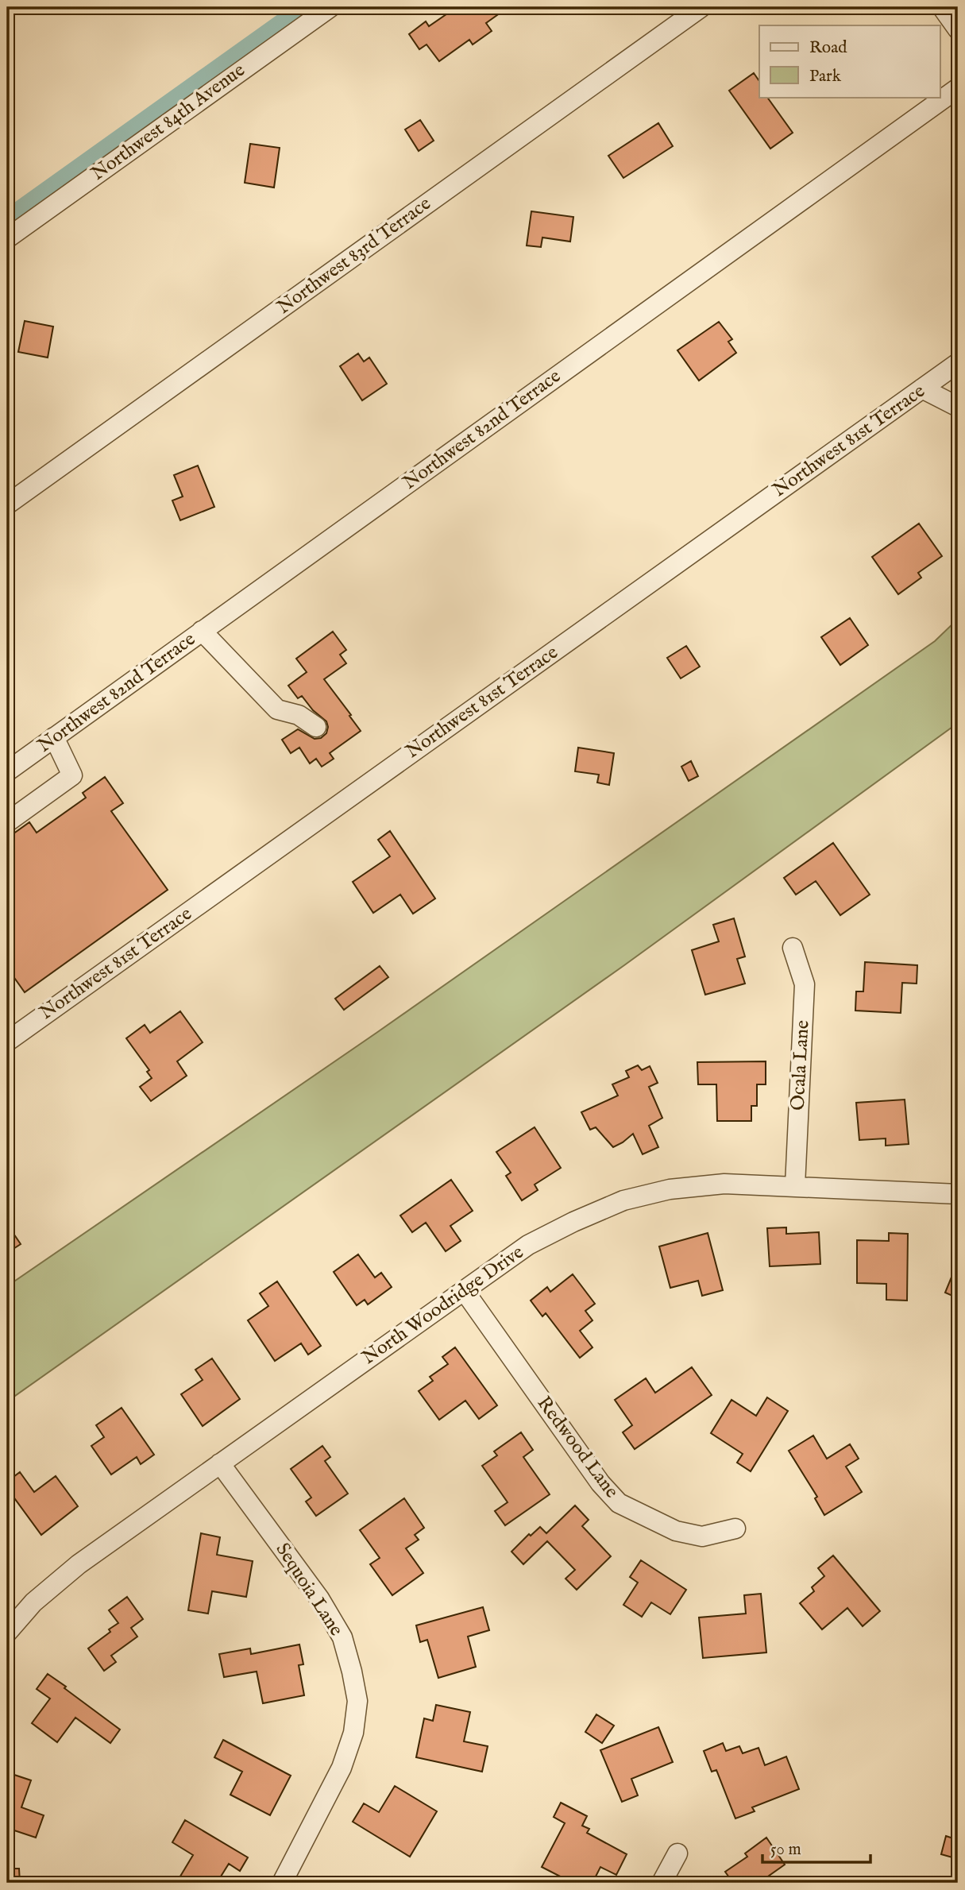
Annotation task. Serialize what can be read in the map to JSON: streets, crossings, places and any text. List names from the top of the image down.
{
  "streets": {
    "street": [
      "Northwest 84th Avenue",
      "Northwest 83rd Terrace",
      "Northwest 82nd Terrace",
      "Northwest 81st Terrace",
      "Ocala Lane",
      "North Woodridge Drive",
      "Redwood Lane",
      "Sequoia Lane"
    ]
  },
  "crossings": [
    ["Ocala Lane", "North Woodridge Drive"],
    ["North Woodridge Drive", "Redwood Lane"],
    ["North Woodridge Drive", "Sequoia Lane"]
  ],
  "legend": ["Road", "Park"],
  "scale_bar": "50 m"
}
